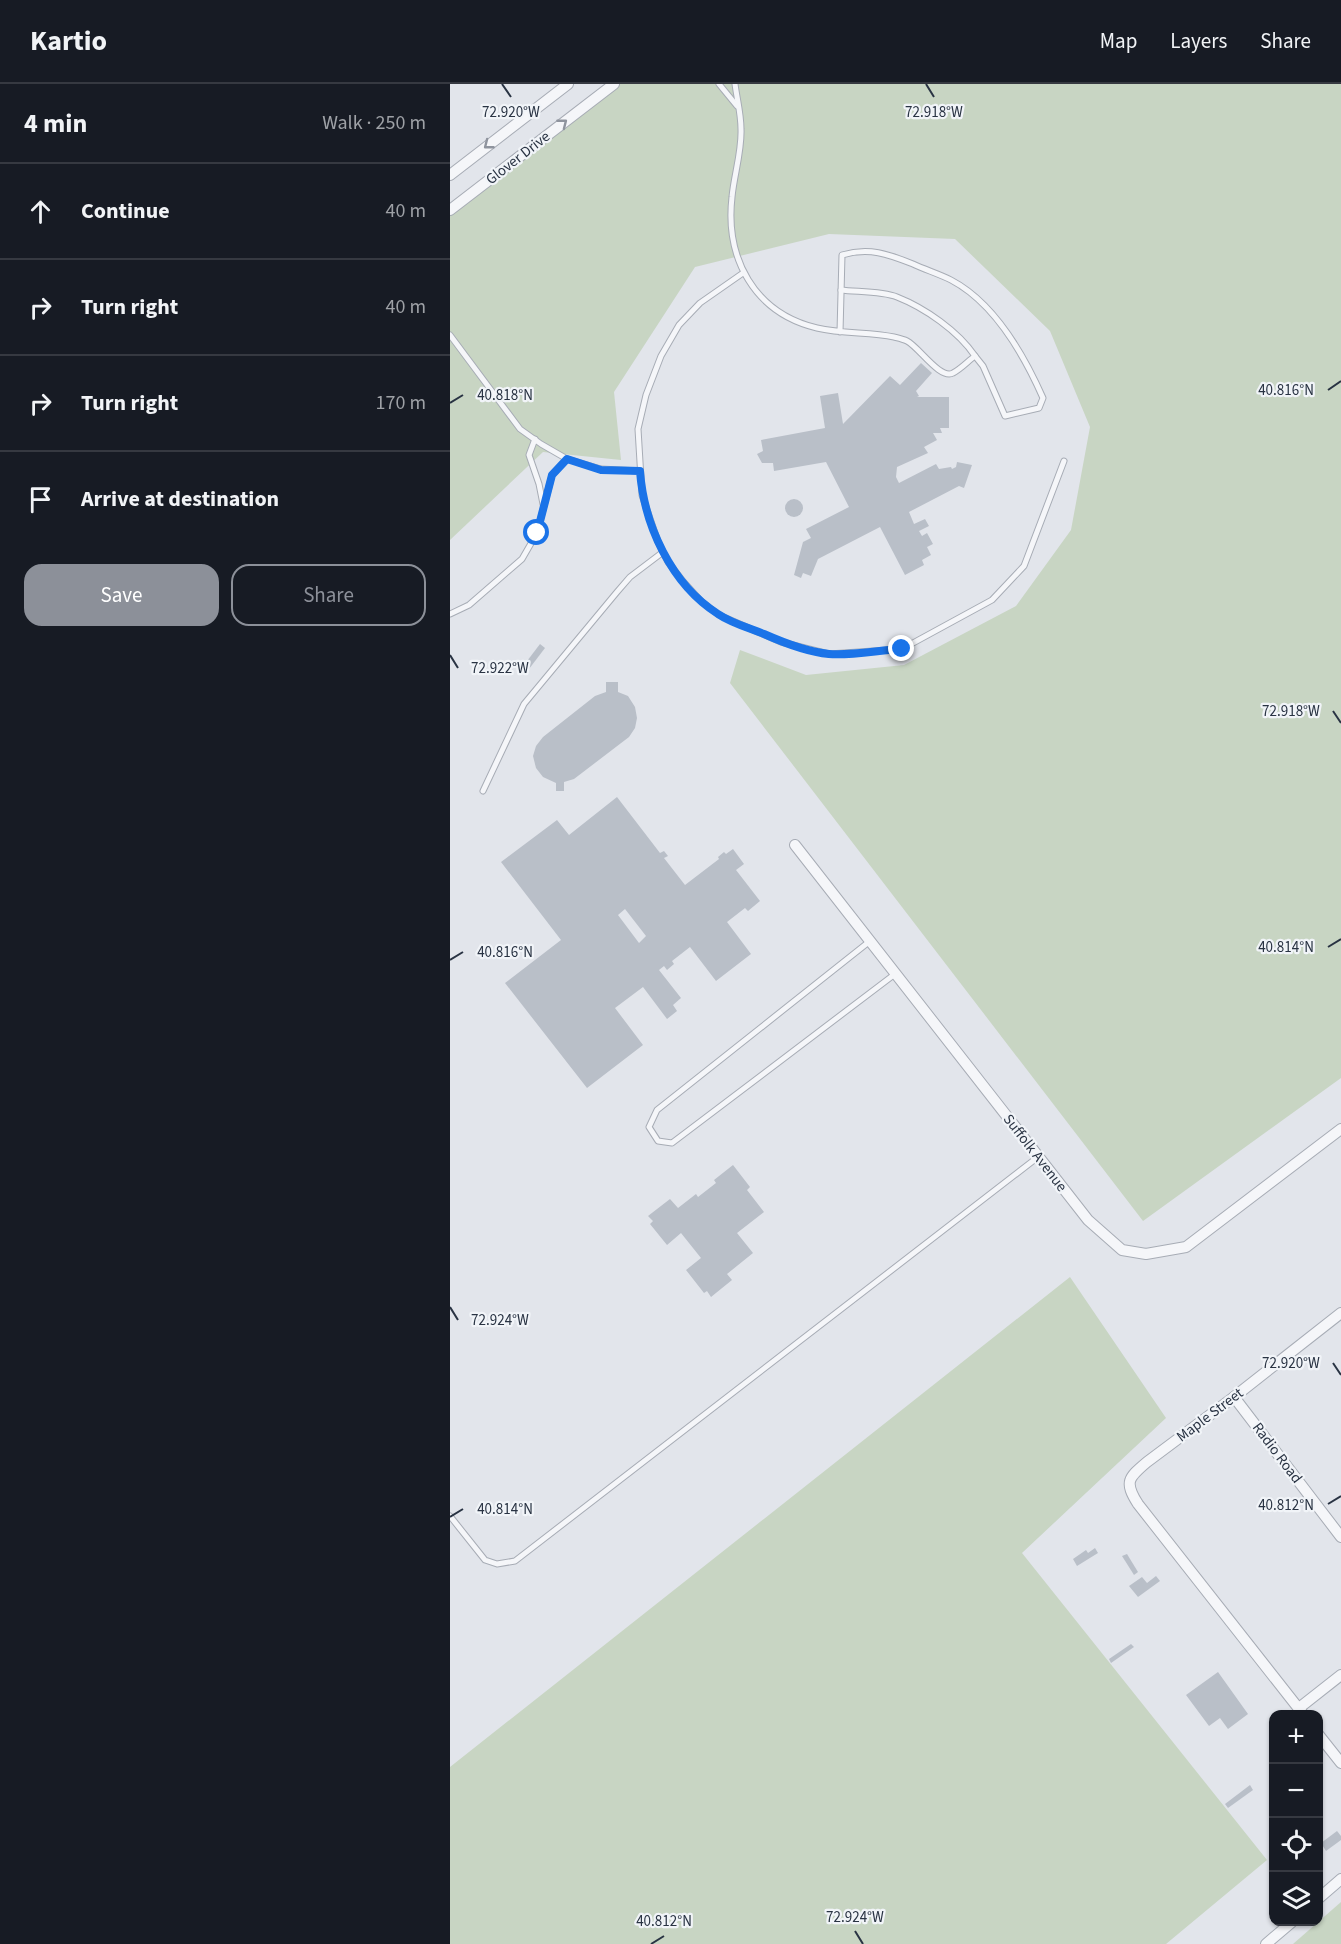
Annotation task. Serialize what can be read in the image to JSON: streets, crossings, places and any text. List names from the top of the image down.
{
  "streets": {
    "street": [
      "Glover Drive",
      "Suffolk Avenue",
      "Maple Street",
      "Radio Road"
    ]
  },
  "crossings": [
    ["Maple Street", "Radio Road"]
  ],
  "page": {
    "header": "Kartio",
    "nav": ["Map", "Layers", "Share"],
    "heading": ["4 min", "Walk · 250 m"],
    "list": [
      ["Continue", "40 m"],
      ["Turn right", "40 m"],
      ["Turn right", "170 m"],
      "Arrive at destination"
    ],
    "buttons": ["Save", "Share"],
    "map_buttons": ["+", "−"]
  },
  "coordinates": [
    "72.920°W",
    "72.918°W",
    "40.816°N",
    "40.818°N",
    "72.922°W",
    "40.814°N",
    "72.924°W",
    "40.812°N"
  ]
}
